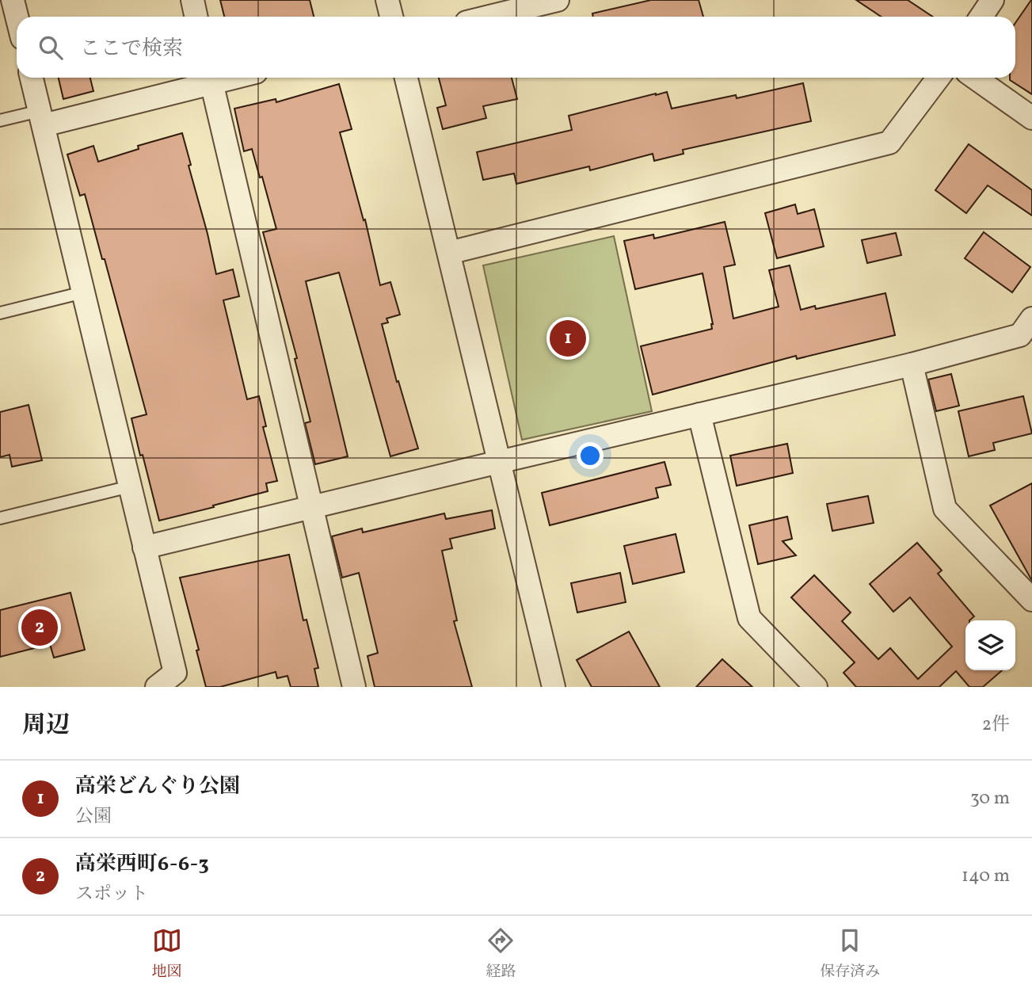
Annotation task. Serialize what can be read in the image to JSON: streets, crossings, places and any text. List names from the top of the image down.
{
  "page": {
    "search": "ここで検索",
    "pins": ["1", "2"],
    "heading": ["周辺", "2件"],
    "list": [
      {
        "mark": "1",
        "name": "高栄どんぐり公園",
        "note": "公園",
        "value": "30 m"
      },
      {
        "mark": "2",
        "name": "高栄西町6-6-3",
        "note": "スポット",
        "value": "140 m"
      }
    ],
    "nav": ["地図", "経路", "保存済み"]
  }
}
